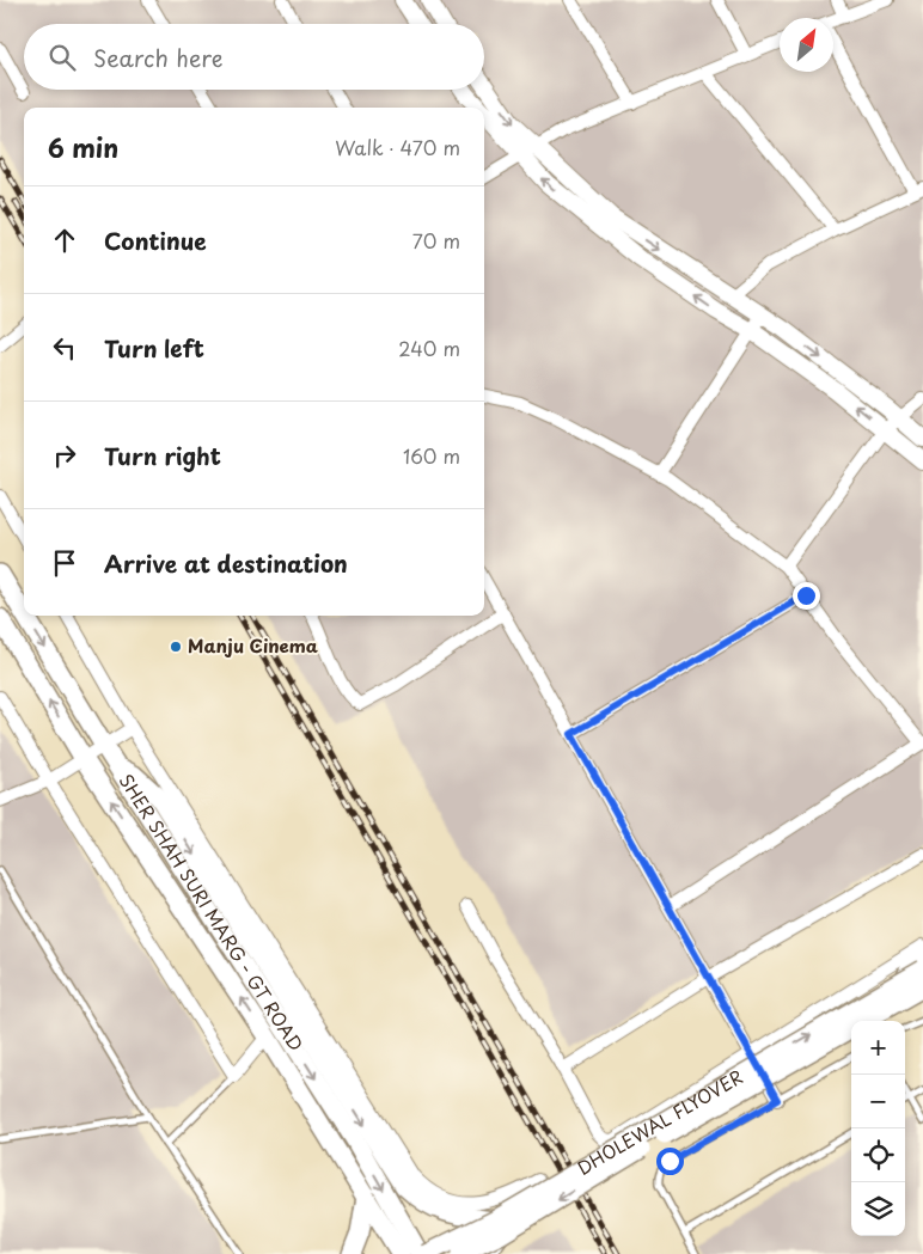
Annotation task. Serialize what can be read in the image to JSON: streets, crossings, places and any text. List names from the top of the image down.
{
  "streets": {
    "main road": ["SHER SHAH SURI MARG - GT ROAD", "DHOLEWAL FLYOVER"]
  },
  "crossings": [
    ["SHER SHAH SURI MARG - GT ROAD", "DHOLEWAL FLYOVER"]
  ],
  "places": ["Manju Cinema"],
  "north": "top right",
  "page": {
    "search": "Search here",
    "heading": ["6 min", "Walk · 470 m"],
    "list": [
      ["Continue", "70 m"],
      ["Turn left", "240 m"],
      ["Turn right", "160 m"],
      "Arrive at destination"
    ],
    "map_buttons": ["+", "−"]
  }
}
